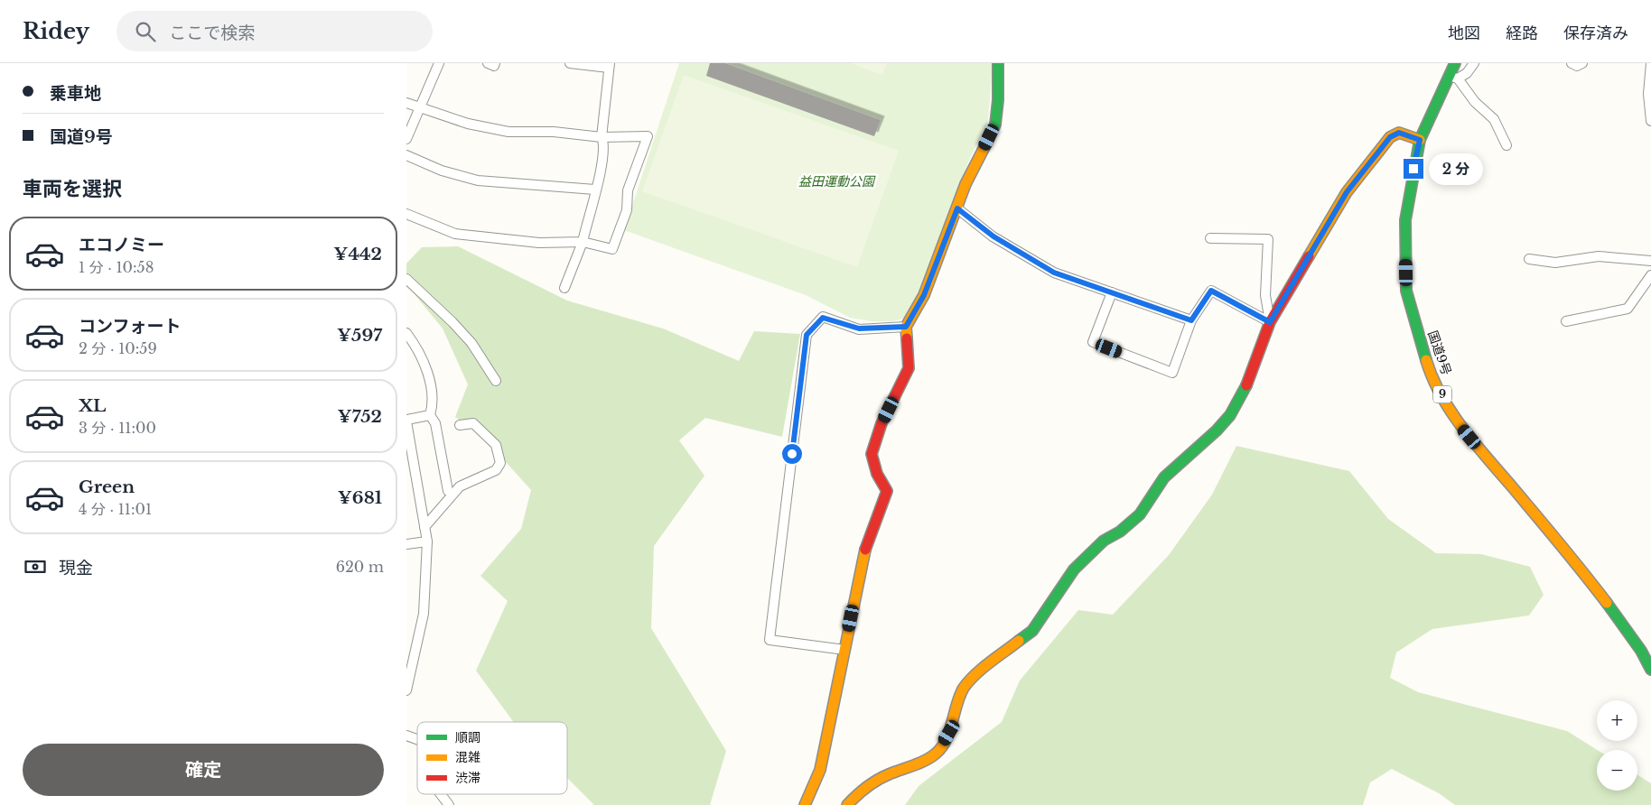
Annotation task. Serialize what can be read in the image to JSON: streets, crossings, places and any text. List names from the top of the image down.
{
  "streets": {
    "main road": ["国道9号", "9"]
  },
  "parks": ["益田運動公園"],
  "legend": ["順調", "混雑", "渋滞"],
  "page": {
    "header": "Ridey",
    "search": "ここで検索",
    "nav": ["地図", "経路", "保存済み"],
    "banner": ["乗車地", "国道9号"],
    "bubble": "2 分",
    "heading": "車両を選択",
    "list": [
      {
        "name": "エコノミー",
        "note": "1 分 · 10:58",
        "value": "¥442"
      },
      {
        "name": "コンフォート",
        "note": "2 分 · 10:59",
        "value": "¥597"
      },
      {
        "name": "XL",
        "note": "3 分 · 11:00",
        "value": "¥752"
      },
      {
        "name": "Green",
        "note": "4 分 · 11:01",
        "value": "¥681"
      }
    ],
    "pay": ["現金", "620 m"],
    "map_buttons": ["+", "−"],
    "buttons": "確定"
  }
}
